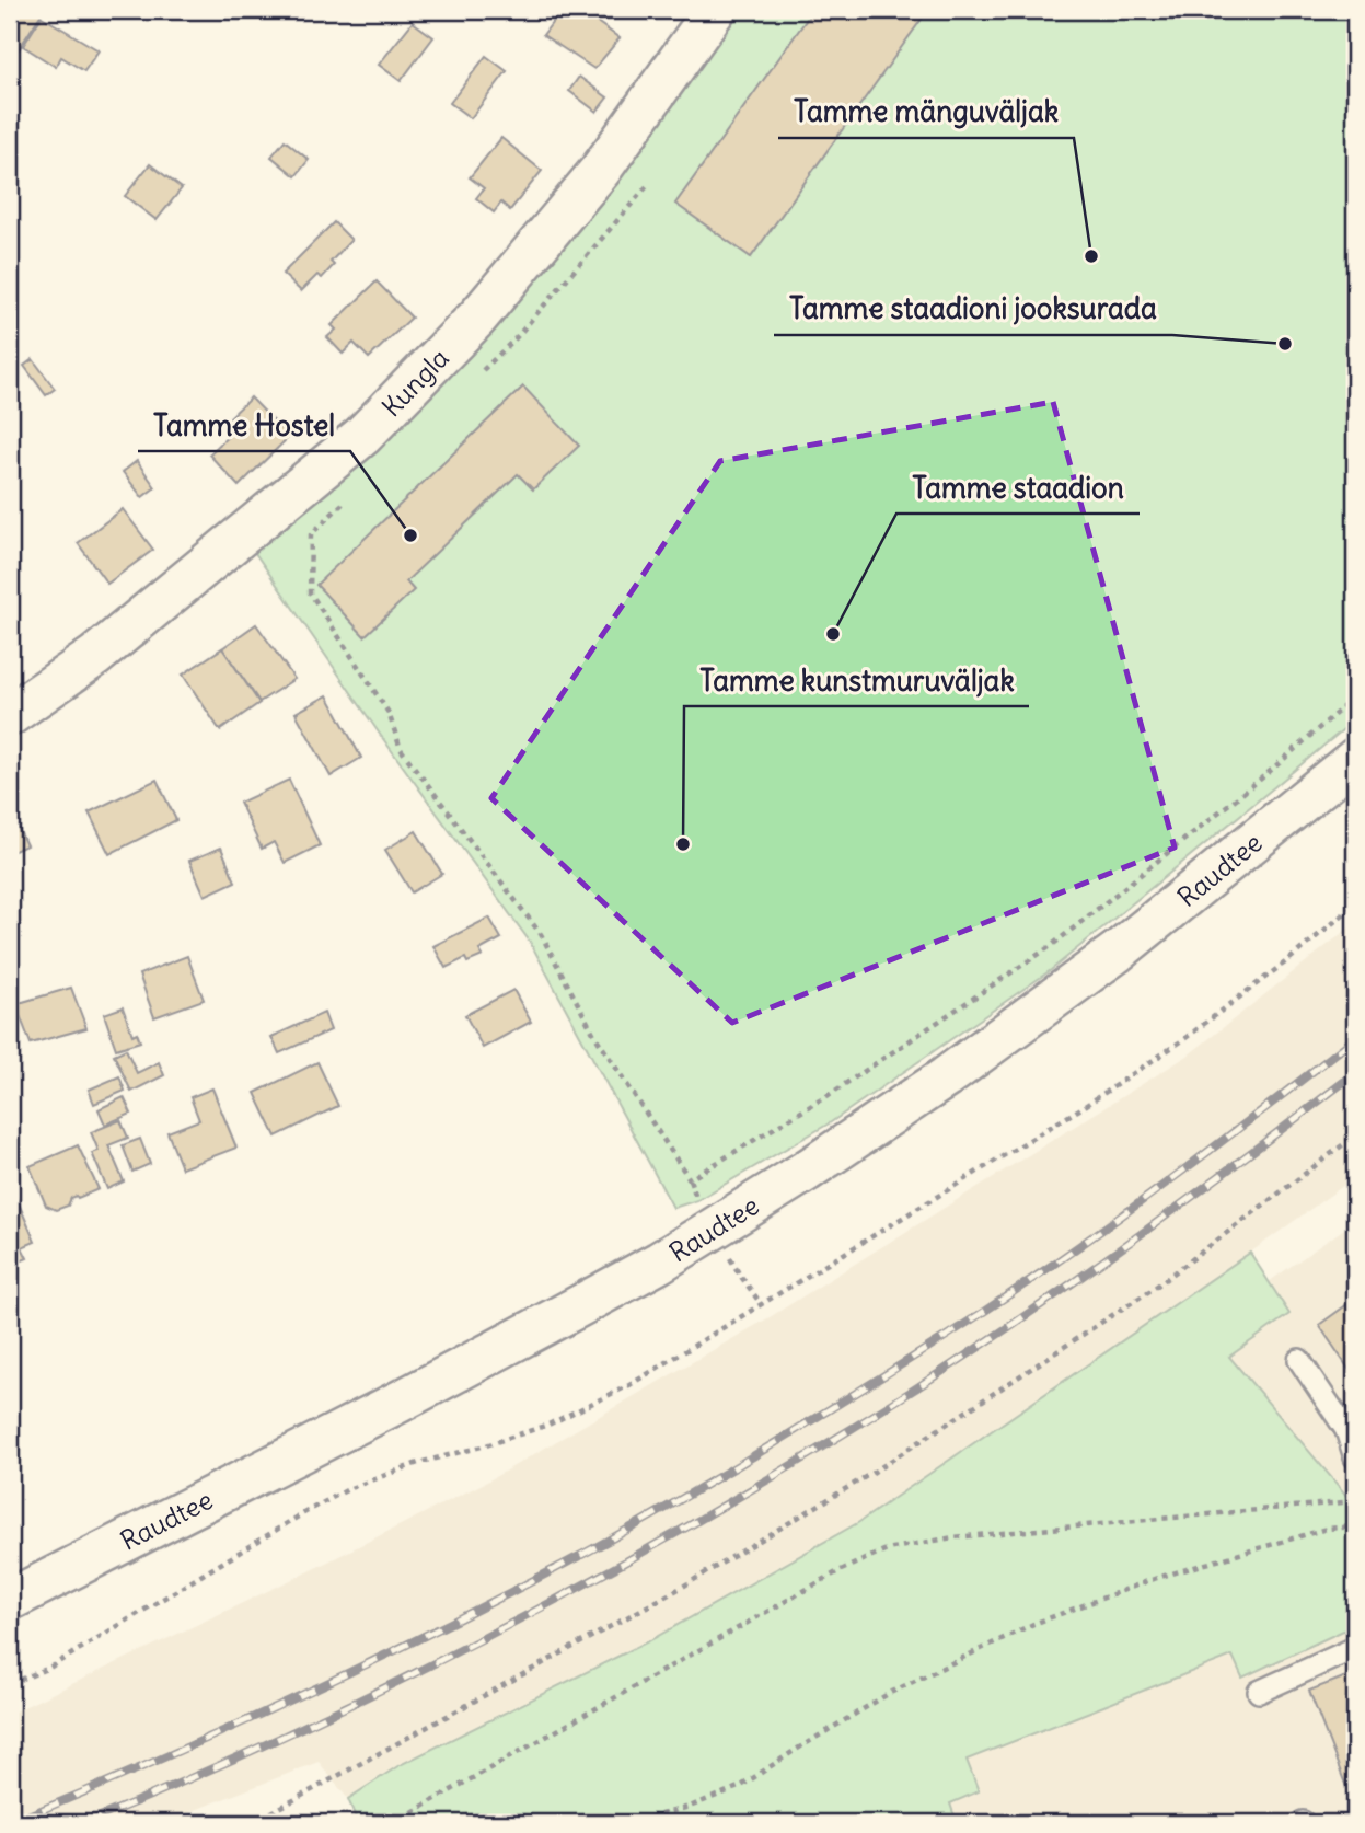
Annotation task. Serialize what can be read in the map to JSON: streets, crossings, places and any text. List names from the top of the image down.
{
  "streets": {
    "street": ["Kungla", "Raudtee"]
  },
  "places": [
    "Tamme mänguväljak",
    "Tamme staadioni jooksurada",
    "Tamme Hostel",
    "Tamme staadion",
    "Tamme kunstmuruväljak"
  ]
}
